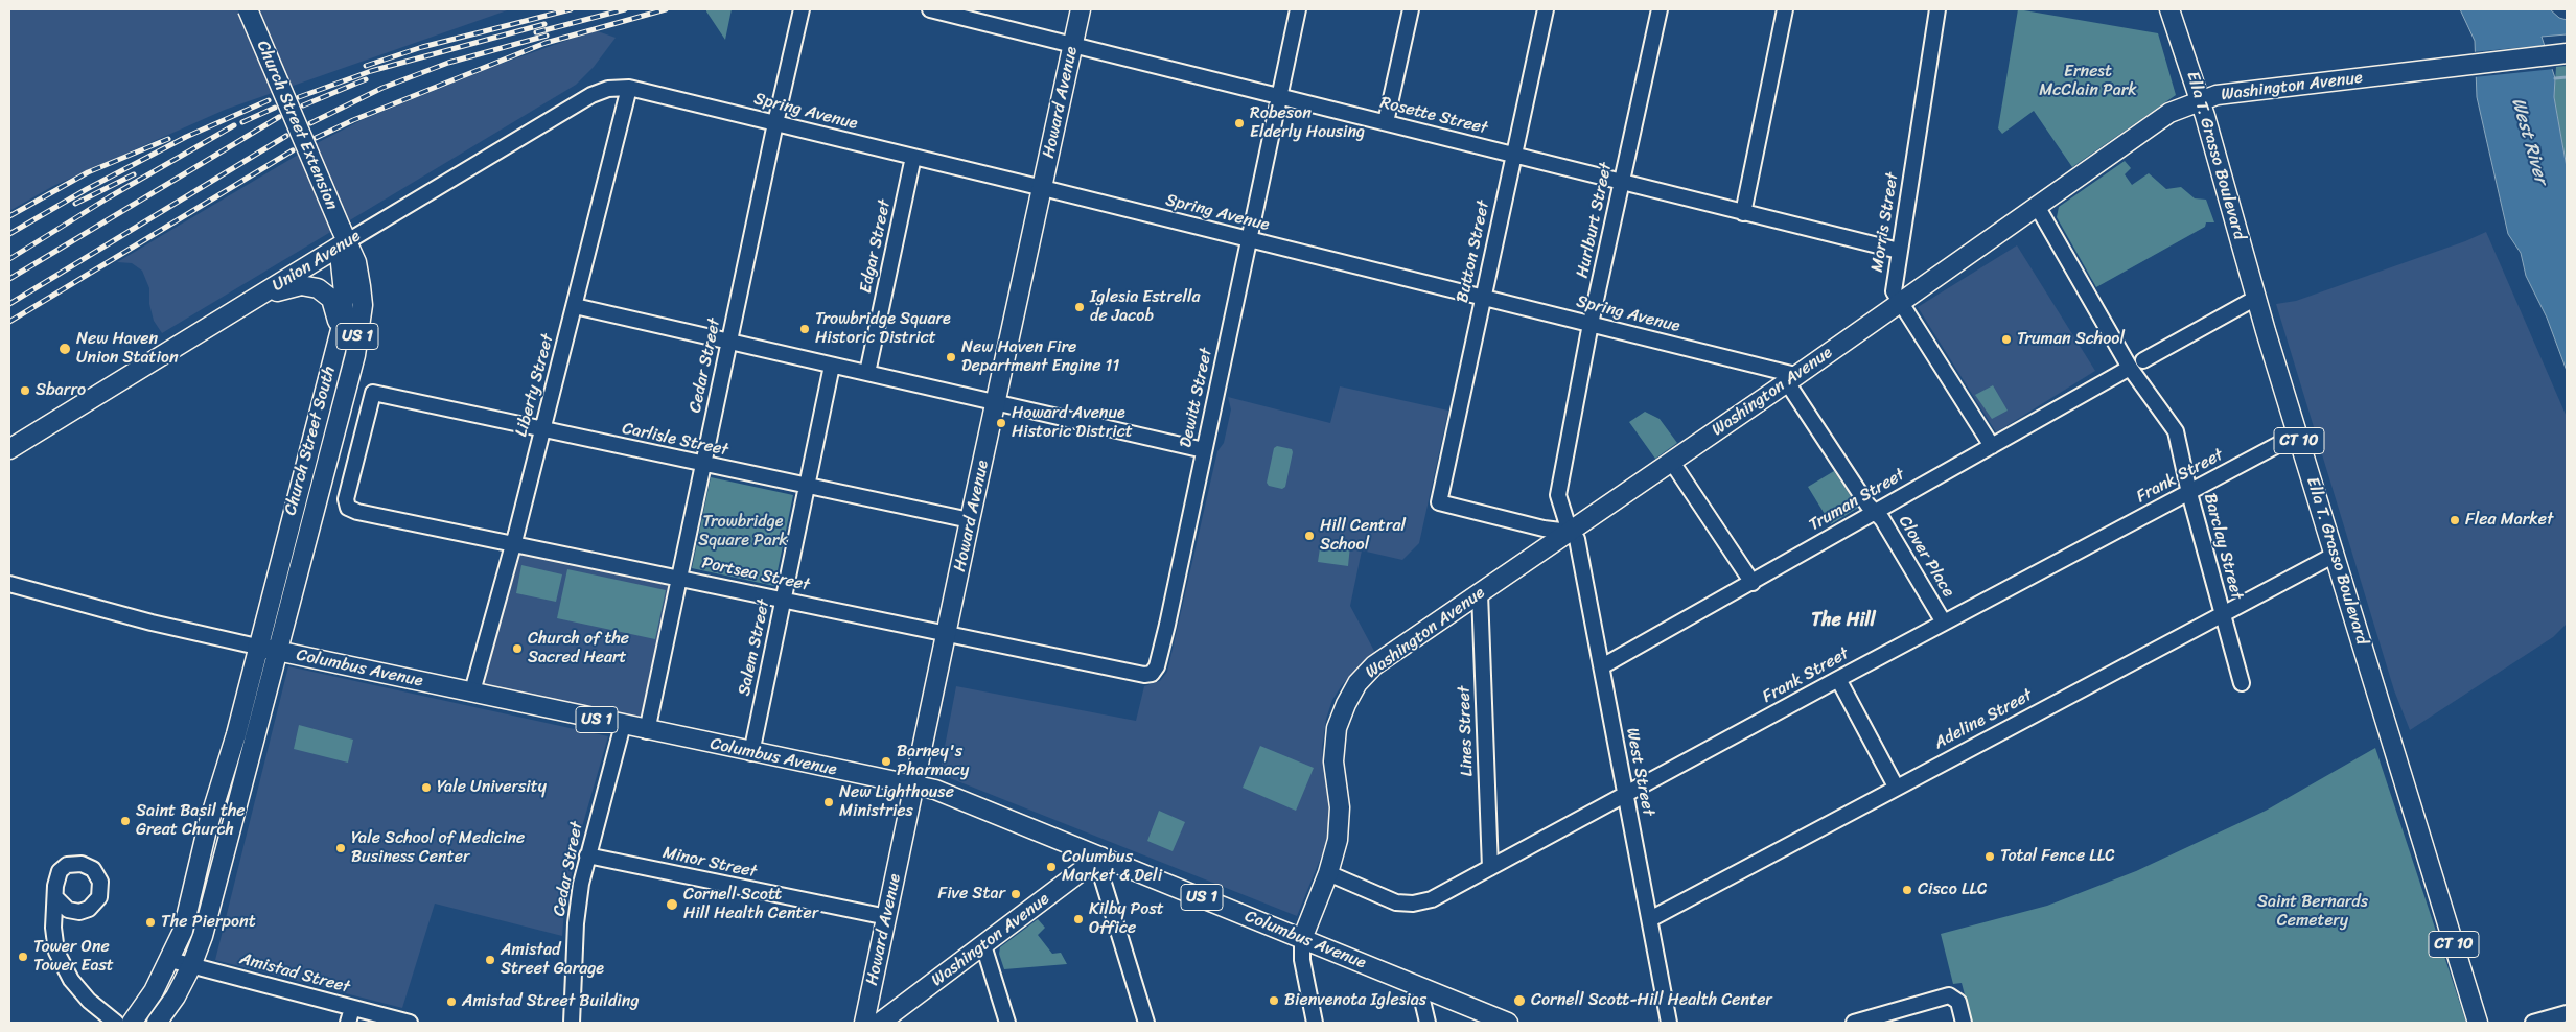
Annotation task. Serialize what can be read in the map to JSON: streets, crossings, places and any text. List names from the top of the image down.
{
  "streets": {
    "main road": [
      "Washington Avenue",
      "Howard Avenue",
      "Church Street Extension",
      "Ella T. Grasso Boulevard",
      "Union Avenue",
      "US 1",
      "Church Street South",
      "CT 10",
      "Columbus Avenue"
    ],
    "street": [
      "Spring Avenue",
      "Rosette Street",
      "Hurlburt Street",
      "Morris Street",
      "Edgar Street",
      "Button Street",
      "Cedar Street",
      "Liberty Street",
      "Dewitt Street",
      "Carlisle Street",
      "Frank Street",
      "Truman Street",
      "Barclay Street",
      "Clover Place",
      "Portsea Street",
      "Salem Street",
      "Adeline Street",
      "Lines Street",
      "West Street",
      "Minor Street",
      "Amistad Street"
    ]
  },
  "crossings": [
    ["Washington Avenue", "Spring Avenue"],
    ["Washington Avenue", "Ella T. Grasso Boulevard"],
    ["Washington Avenue", "Hurlburt Street"],
    ["Washington Avenue", "Morris Street"],
    ["Washington Avenue", "Button Street"],
    ["Washington Avenue", "Frank Street"],
    ["Washington Avenue", "Barclay Street"],
    ["Washington Avenue", "Clover Place"],
    ["Washington Avenue", "Columbus Avenue"],
    ["Washington Avenue", "Lines Street"],
    ["Washington Avenue", "West Street"],
    ["Howard Avenue", "Spring Avenue"],
    ["Howard Avenue", "Rosette Street"],
    ["Howard Avenue", "Carlisle Street"],
    ["Howard Avenue", "Portsea Street"],
    ["Howard Avenue", "Columbus Avenue"],
    ["Howard Avenue", "Minor Street"],
    ["Spring Avenue", "Hurlburt Street"],
    ["Spring Avenue", "Edgar Street"],
    ["Spring Avenue", "Button Street"],
    ["Spring Avenue", "Union Avenue"],
    ["Spring Avenue", "Cedar Street"],
    ["Spring Avenue", "Liberty Street"],
    ["Spring Avenue", "Dewitt Street"],
    ["Spring Avenue", "Clover Place"],
    ["Rosette Street", "Hurlburt Street"],
    ["Rosette Street", "Morris Street"],
    ["Rosette Street", "Button Street"],
    ["Rosette Street", "Dewitt Street"],
    ["Church Street Extension", "Union Avenue"],
    ["Church Street Extension", "Church Street South"],
    ["Ella T. Grasso Boulevard", "Frank Street"],
    ["Ella T. Grasso Boulevard", "Truman Street"],
    ["Ella T. Grasso Boulevard", "Adeline Street"],
    ["Hurlburt Street", "Button Street"],
    ["Hurlburt Street", "West Street"],
    ["Morris Street", "Truman Street"],
    ["Button Street", "West Street"],
    ["Union Avenue", "US 1"],
    ["Union Avenue", "Liberty Street"],
    ["Union Avenue", "Church Street South"],
    ["US 1", "Church Street South"],
    ["Cedar Street", "Carlisle Street"],
    ["Cedar Street", "Portsea Street"],
    ["Cedar Street", "Columbus Avenue"],
    ["Cedar Street", "Minor Street"],
    ["Liberty Street", "Carlisle Street"],
    ["Liberty Street", "Portsea Street"],
    ["Liberty Street", "Columbus Avenue"],
    ["Dewitt Street", "Portsea Street"],
    ["Carlisle Street", "Portsea Street"],
    ["Carlisle Street", "Salem Street"],
    ["Church Street South", "Columbus Avenue"],
    ["Church Street South", "Amistad Street"],
    ["Frank Street", "Barclay Street"],
    ["Frank Street", "Clover Place"],
    ["Frank Street", "Lines Street"],
    ["Frank Street", "West Street"],
    ["Truman Street", "Barclay Street"],
    ["Truman Street", "Clover Place"],
    ["Truman Street", "West Street"],
    ["Barclay Street", "Adeline Street"],
    ["Portsea Street", "Salem Street"],
    ["Salem Street", "Columbus Avenue"],
    ["Adeline Street", "West Street"]
  ],
  "districts": ["The Hill"],
  "water": ["West River"],
  "parks": ["Ernest McClain Park", "Trowbridge Square Park", "Saint Bernards Cemetery"],
  "places": [
    "Robeson Elderly Housing",
    "Iglesia Estrella de Jacob",
    "Trowbridge Square Historic District",
    "Truman School",
    "New Haven Union Station",
    "New Haven Fire Department Engine 11",
    "Sbarro",
    "Howard Avenue Historic District",
    "Flea Market",
    "Hill Central School",
    "Church of the Sacred Heart",
    "Barney's Pharmacy",
    "Yale University",
    "New Lighthouse Ministries",
    "Saint Basil the Great Church",
    "Yale School of Medicine Business Center",
    "Total Fence LLC",
    "Columbus Market & Deli",
    "Cisco LLC",
    "Five Star",
    "Cornell Scott Hill Health Center",
    "Kilby Post Office",
    "The Pierpont",
    "Tower One Tower East",
    "Amistad Street Garage",
    "Bienvenota Iglesias",
    "Cornell Scott-Hill Health Center",
    "Amistad Street Building"
  ]
}
